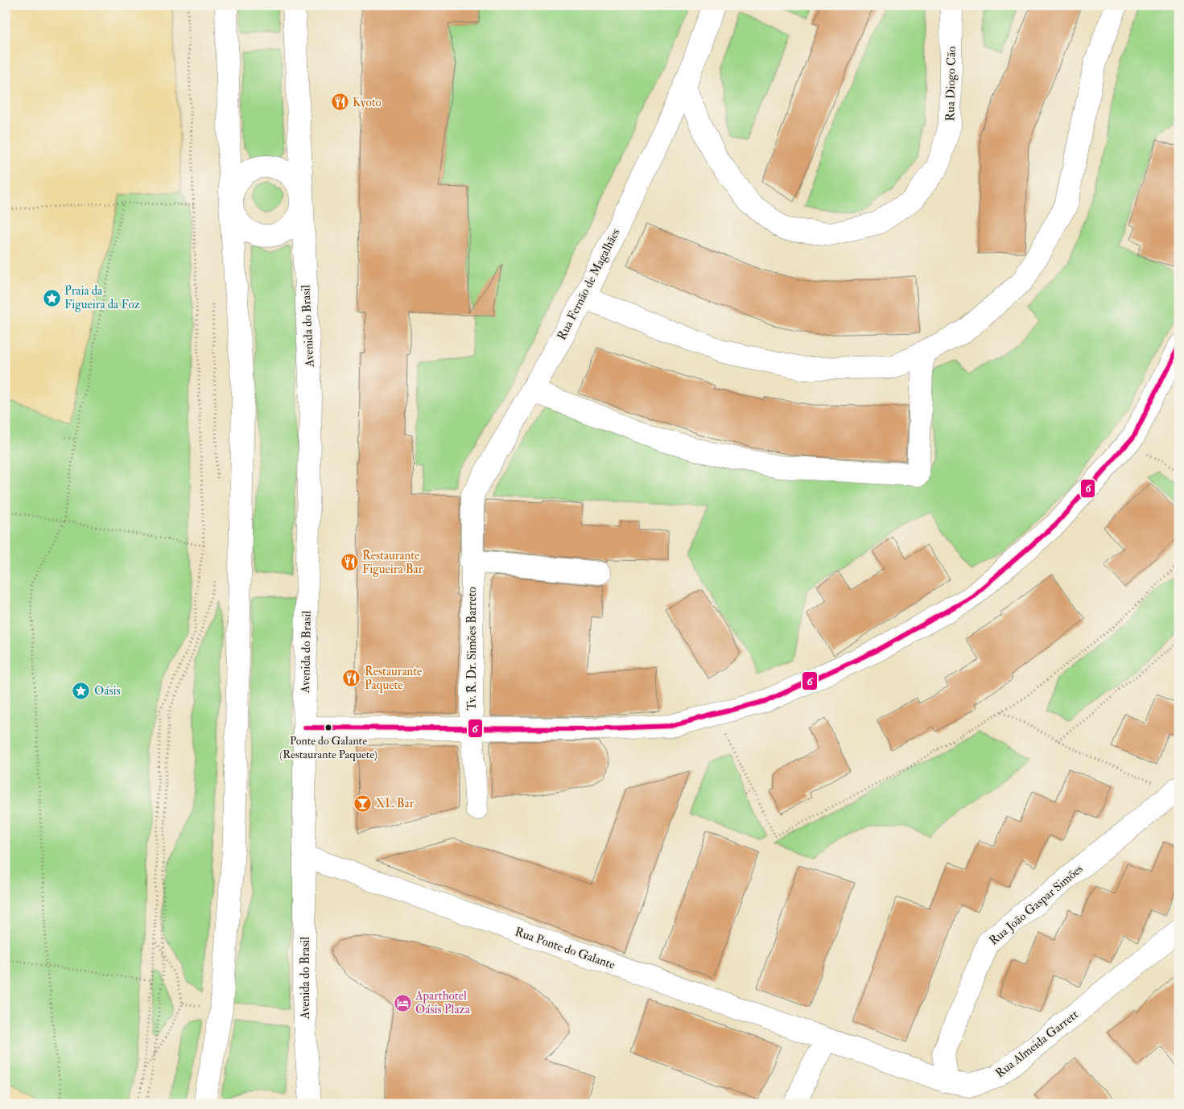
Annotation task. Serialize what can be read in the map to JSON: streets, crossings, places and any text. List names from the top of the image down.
{
  "streets": {
    "street": [
      "Rua Diogo Cão",
      "Rua Fernão de Magalhães",
      "Avenida do Brasil",
      "Tv. R. Dr. Simões Barreto",
      "Rua João Gaspar Simões",
      "Rua Ponte do Galante",
      "Rua Almeida Garrett"
    ]
  },
  "crossings": [
    ["Rua Diogo Cão", "Rua Fernão de Magalhães"],
    ["Rua Fernão de Magalhães", "Tv. R. Dr. Simões Barreto"],
    ["Avenida do Brasil", "Rua Ponte do Galante"],
    ["Rua João Gaspar Simões", "Rua Almeida Garrett"],
    ["Rua Ponte do Galante", "Rua Almeida Garrett"]
  ],
  "places": {
    "restaurant": ["Kyoto", "Restaurante Figueira Bar", "Restaurante Paquete"],
    "place": ["Praia da Figueira da Foz", "Oásis"],
    "other": ["Ponte do Galante (Restaurante Paquete)"],
    "bar": ["XL Bar"],
    "hotel": ["Aparthotel Oásis Plaza"]
  },
  "lines": ["transit line 6"]
}
